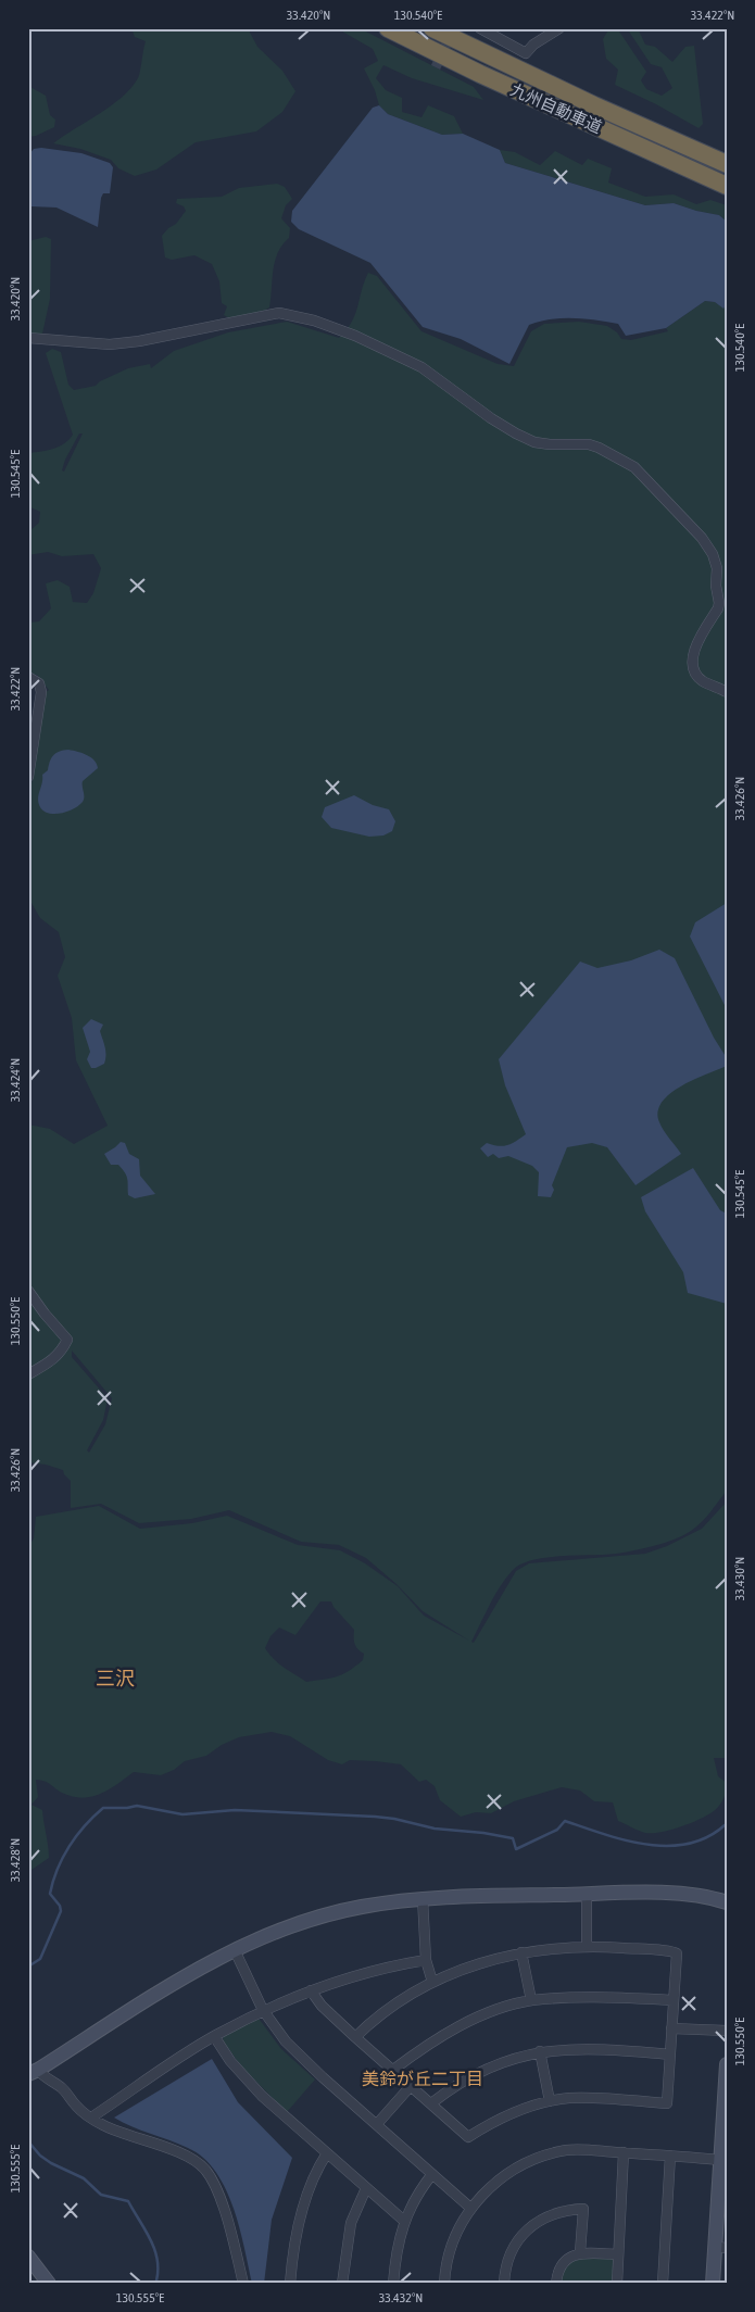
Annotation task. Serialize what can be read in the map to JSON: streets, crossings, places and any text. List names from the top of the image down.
{
  "streets": {
    "highway": ["九州自動車道"]
  },
  "districts": ["三沢", "美鈴が丘二丁目"],
  "coordinates": [
    "33.420°N",
    "130.540°E",
    "33.422°N",
    "130.545°E",
    "33.426°N",
    "33.424°N",
    "130.550°E",
    "33.430°N",
    "33.428°N",
    "130.555°E",
    "33.432°N"
  ]
}
